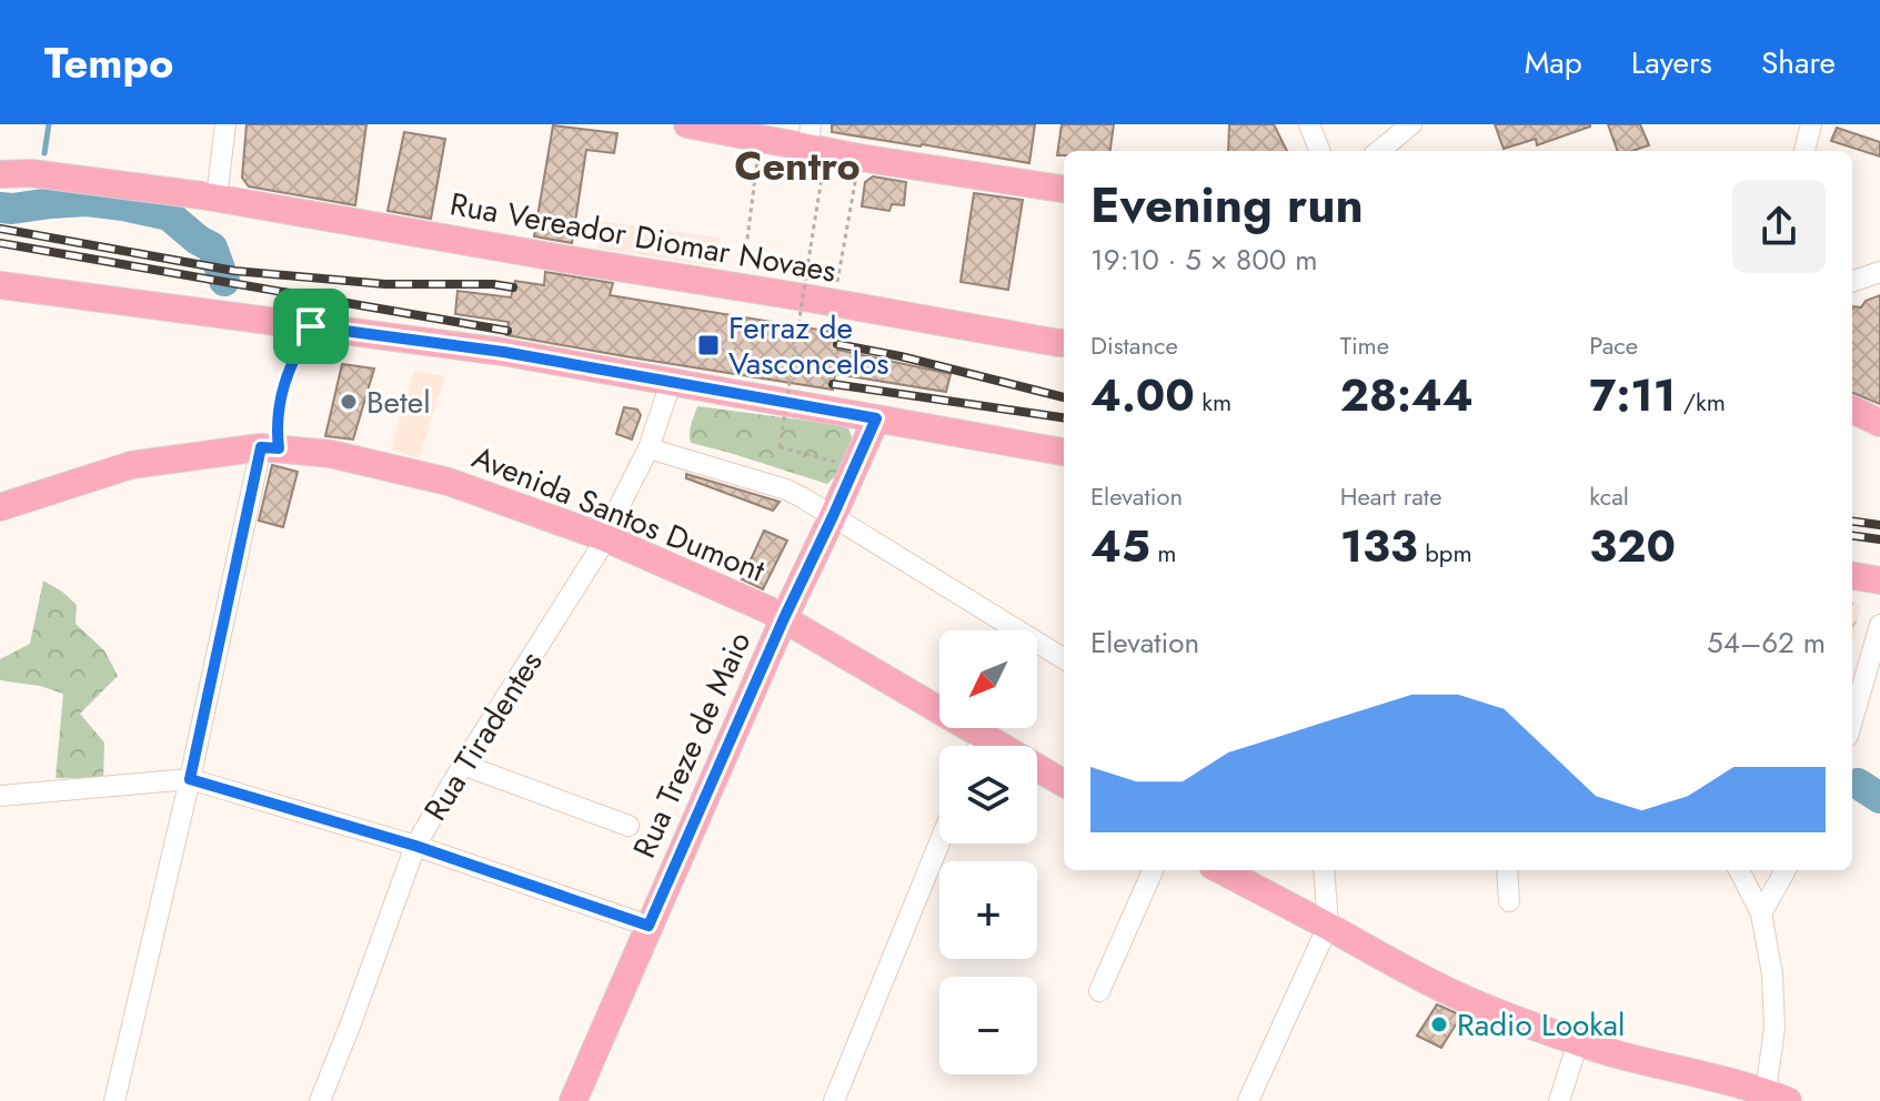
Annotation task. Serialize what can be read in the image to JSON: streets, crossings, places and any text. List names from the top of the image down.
{
  "streets": {
    "main road": ["Rua Vereador Diomar Novaes", "Avenida Santos Dumont", "Rua Treze de Maio"],
    "street": ["Rua Tiradentes"]
  },
  "crossings": [
    ["Avenida Santos Dumont", "Rua Tiradentes"],
    ["Avenida Santos Dumont", "Rua Treze de Maio"]
  ],
  "districts": ["Centro"],
  "places": {
    "transit": ["Ferraz de Vasconcelos"],
    "other": ["Betel", "Radio Lookal"]
  },
  "north": "bottom left",
  "page": {
    "header": "Tempo",
    "nav": ["Map", "Layers", "Share"],
    "heading": ["Evening run", "19:10 · 5 × 800 m"],
    "stats": [
      ["Distance", "4.00 km"],
      ["Time", "28:44"],
      ["Pace", "7:11 /km"],
      ["Elevation", "45 m"],
      ["Heart rate", "133 bpm"],
      ["kcal", "320"]
    ],
    "chart": ["Elevation", "54–62 m"],
    "map_buttons": ["+", "−"]
  }
}
